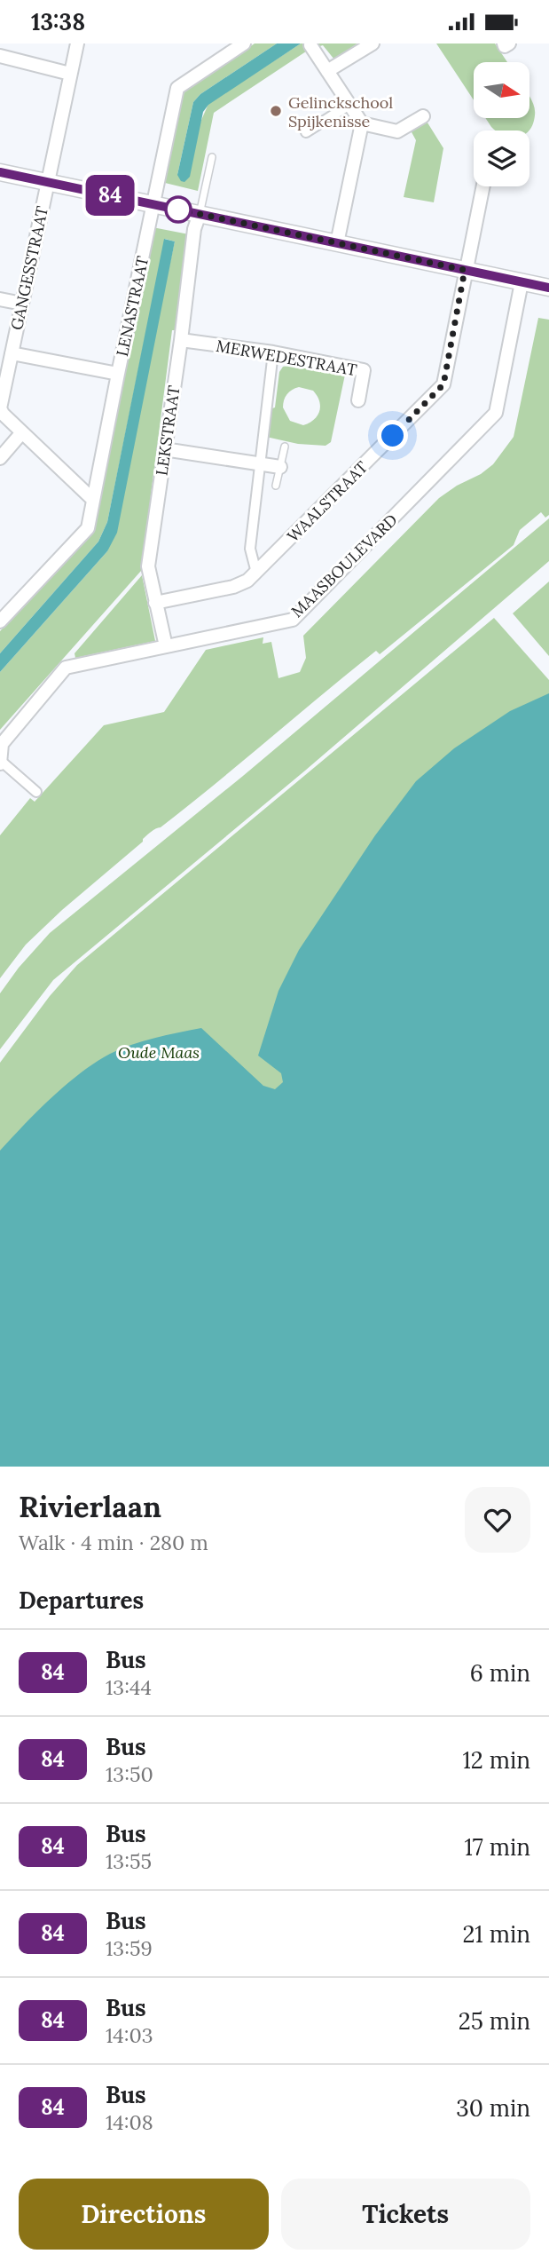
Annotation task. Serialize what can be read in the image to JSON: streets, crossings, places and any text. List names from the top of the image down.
{
  "streets": {
    "street": [
      "GANGESSTRAAT",
      "LENASTRAAT",
      "MERWEDESTRAAT",
      "LEKSTRAAT",
      "WAALSTRAAT",
      "MAASBOULEVARD"
    ]
  },
  "crossings": [
    ["GANGESSTRAAT", "LENASTRAAT"],
    ["MERWEDESTRAAT", "LEKSTRAAT"],
    ["LEKSTRAAT", "WAALSTRAAT"],
    ["LEKSTRAAT", "MAASBOULEVARD"]
  ],
  "parks": ["Oude Maas"],
  "places": ["Gelinckschool Spijkenisse"],
  "lines": ["bus line 84"],
  "north": "right",
  "page": {
    "status": "13:38",
    "on_map": "84",
    "heading": [
      ["Rivierlaan", "Walk · 4 min · 280 m"],
      "Departures"
    ],
    "list": [
      {
        "mark": "84",
        "name": "Bus",
        "note": "13:44",
        "value": "6 min"
      },
      {
        "mark": "84",
        "name": "Bus",
        "note": "13:50",
        "value": "12 min"
      },
      {
        "mark": "84",
        "name": "Bus",
        "note": "13:55",
        "value": "17 min"
      },
      {
        "mark": "84",
        "name": "Bus",
        "note": "13:59",
        "value": "21 min"
      },
      {
        "mark": "84",
        "name": "Bus",
        "note": "14:03",
        "value": "25 min"
      },
      {
        "mark": "84",
        "name": "Bus",
        "note": "14:08",
        "value": "30 min"
      }
    ],
    "buttons": ["Directions", "Tickets"]
  }
}
